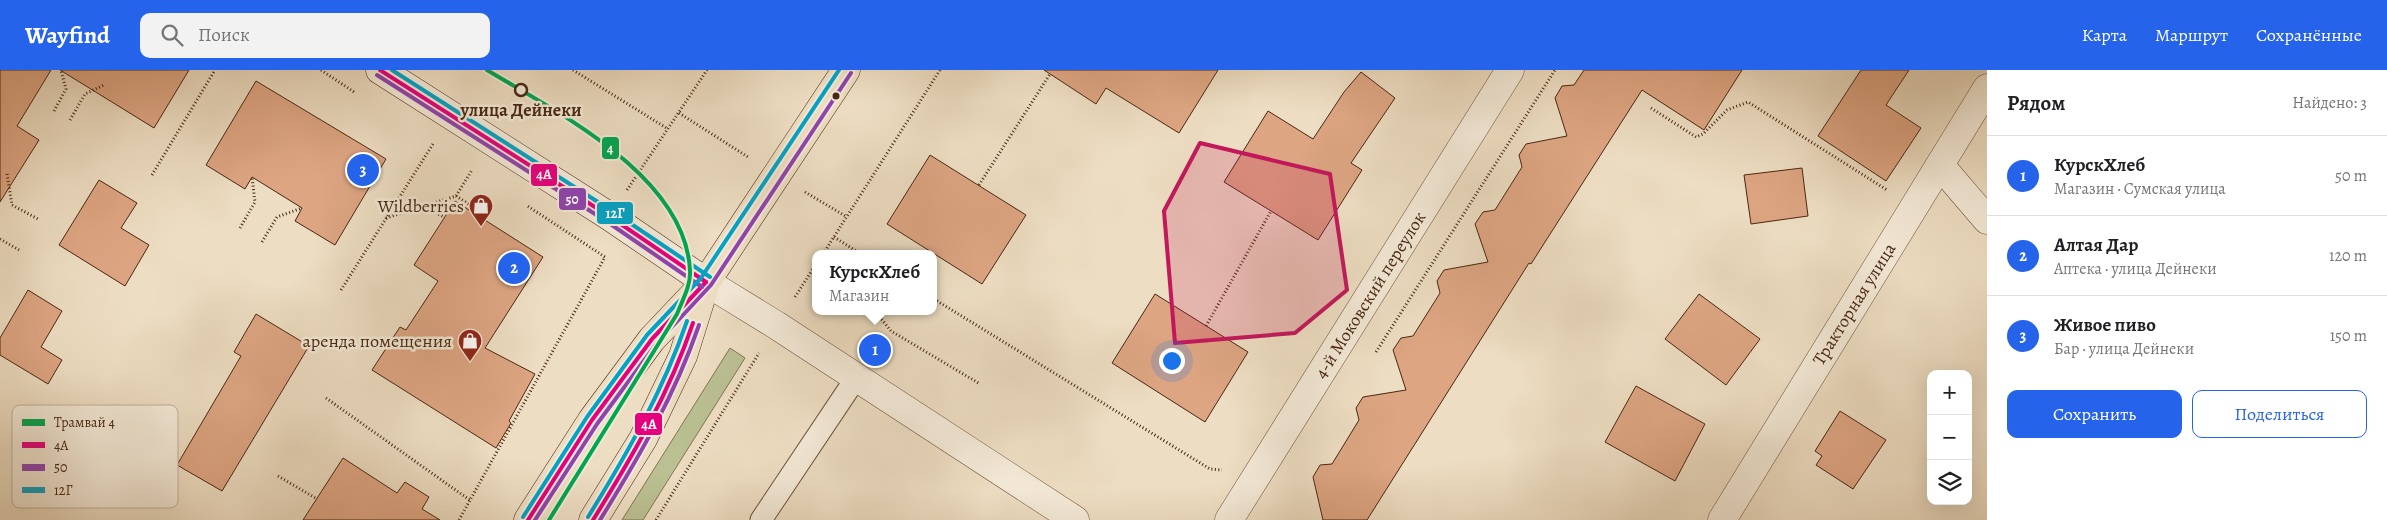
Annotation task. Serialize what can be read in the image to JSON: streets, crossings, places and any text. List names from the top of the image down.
{
  "streets": {
    "street": ["4-й Моковский переулок", "Тракторная улица"]
  },
  "places": {
    "other": ["улица Дейнеки"],
    "shop": ["Wildberries", "аренда помещения"]
  },
  "lines": [
    "tram line 4",
    "transit line 4А",
    "transit line 12Г",
    "transit line 50"
  ],
  "legend": [
    "Трамвай 4",
    "4А",
    "50",
    "12Г"
  ],
  "page": {
    "header": "Wayfind",
    "search": "Поиск",
    "nav": ["Карта", "Маршрут", "Сохранённые"],
    "heading": ["Рядом", "Найдено: 3"],
    "list": [
      {
        "mark": "1",
        "name": "КурскХлеб",
        "note": "Магазин · Сумская улица",
        "value": "50 m"
      },
      {
        "mark": "2",
        "name": "Алтая Дар",
        "note": "Аптека · улица Дейнеки",
        "value": "120 m"
      },
      {
        "mark": "3",
        "name": "Живое пиво",
        "note": "Бар · улица Дейнеки",
        "value": "150 m"
      }
    ],
    "pins": ["3", "2", "1"],
    "popup": ["КурскХлеб", "Магазин"],
    "map_buttons": ["+", "−"],
    "buttons": ["Сохранить", "Поделиться"]
  }
}
